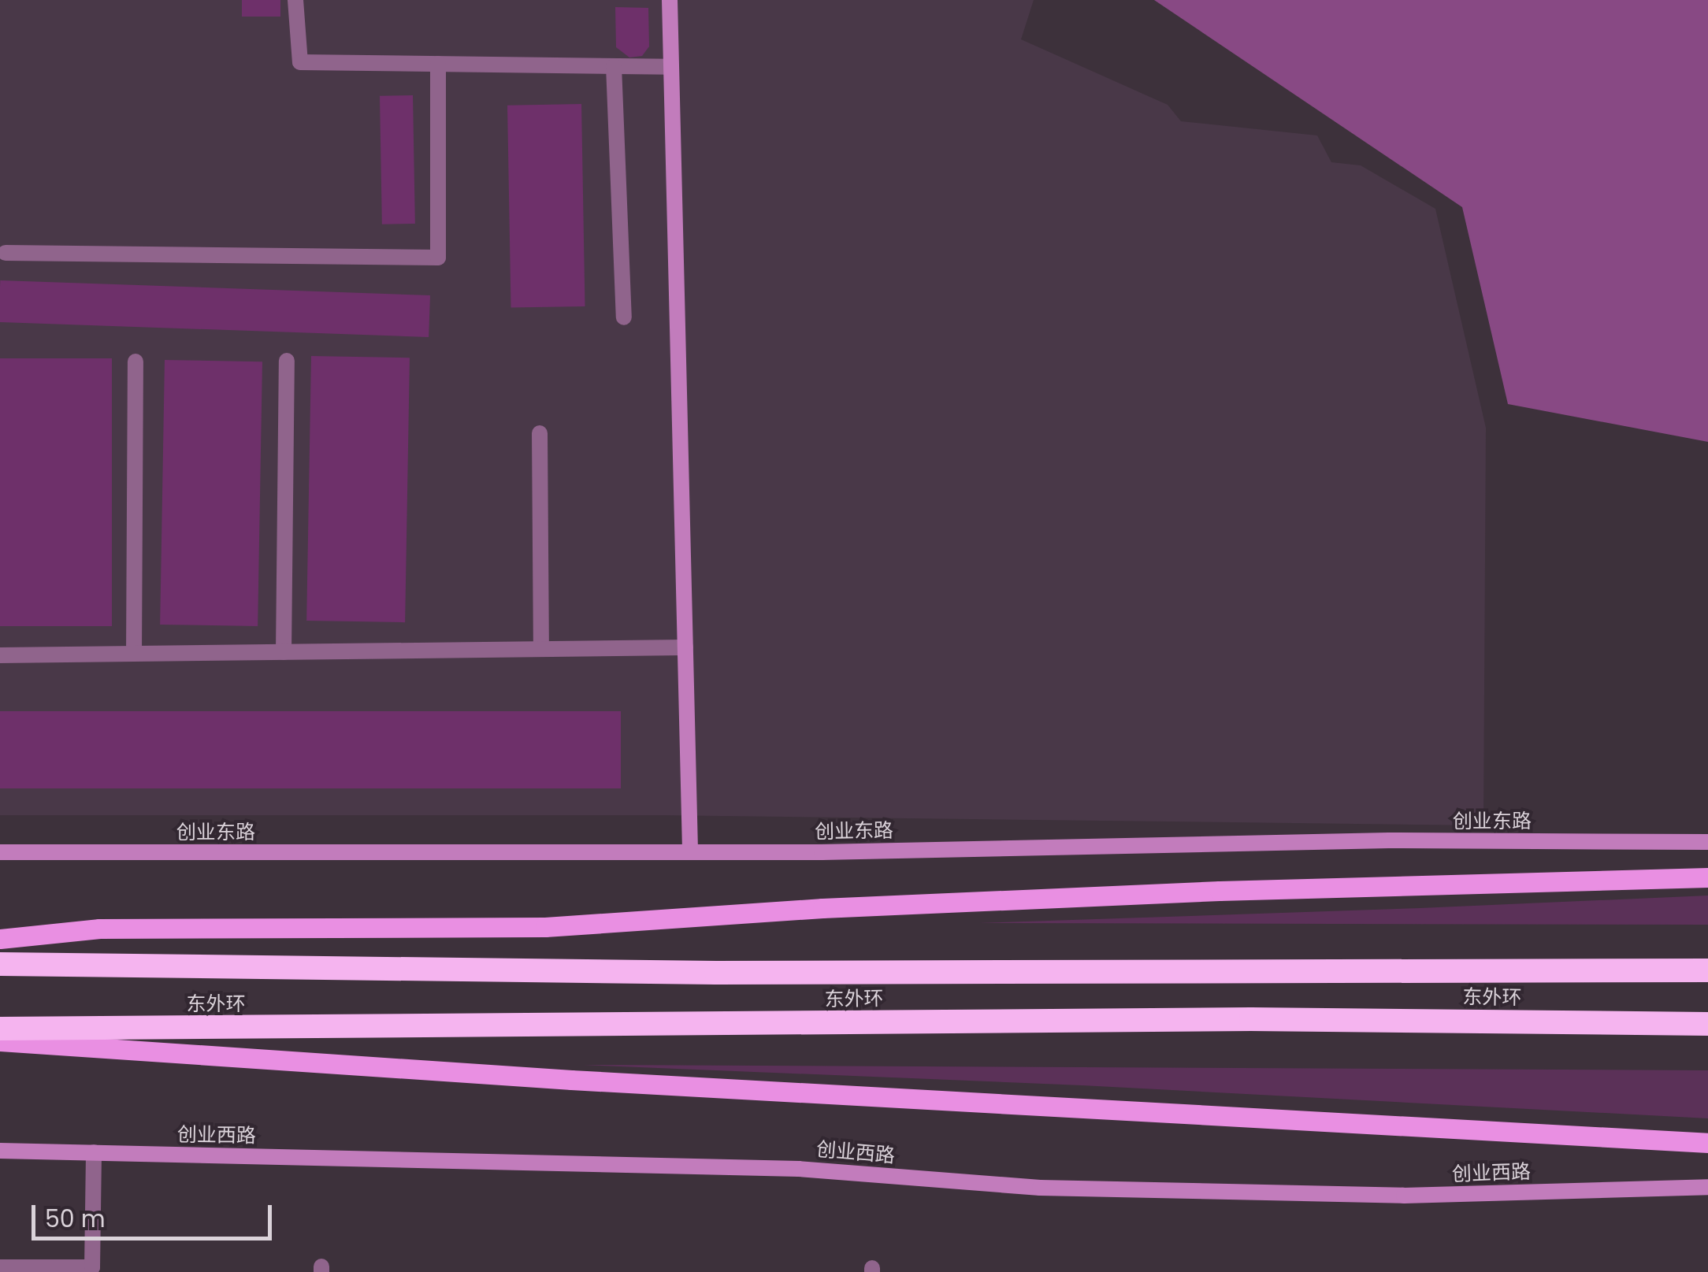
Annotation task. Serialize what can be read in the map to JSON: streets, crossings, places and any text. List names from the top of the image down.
{
  "streets": {
    "highway": ["东外环"],
    "street": ["创业东路", "创业西路"]
  },
  "scale_bar": "50 m"
}
